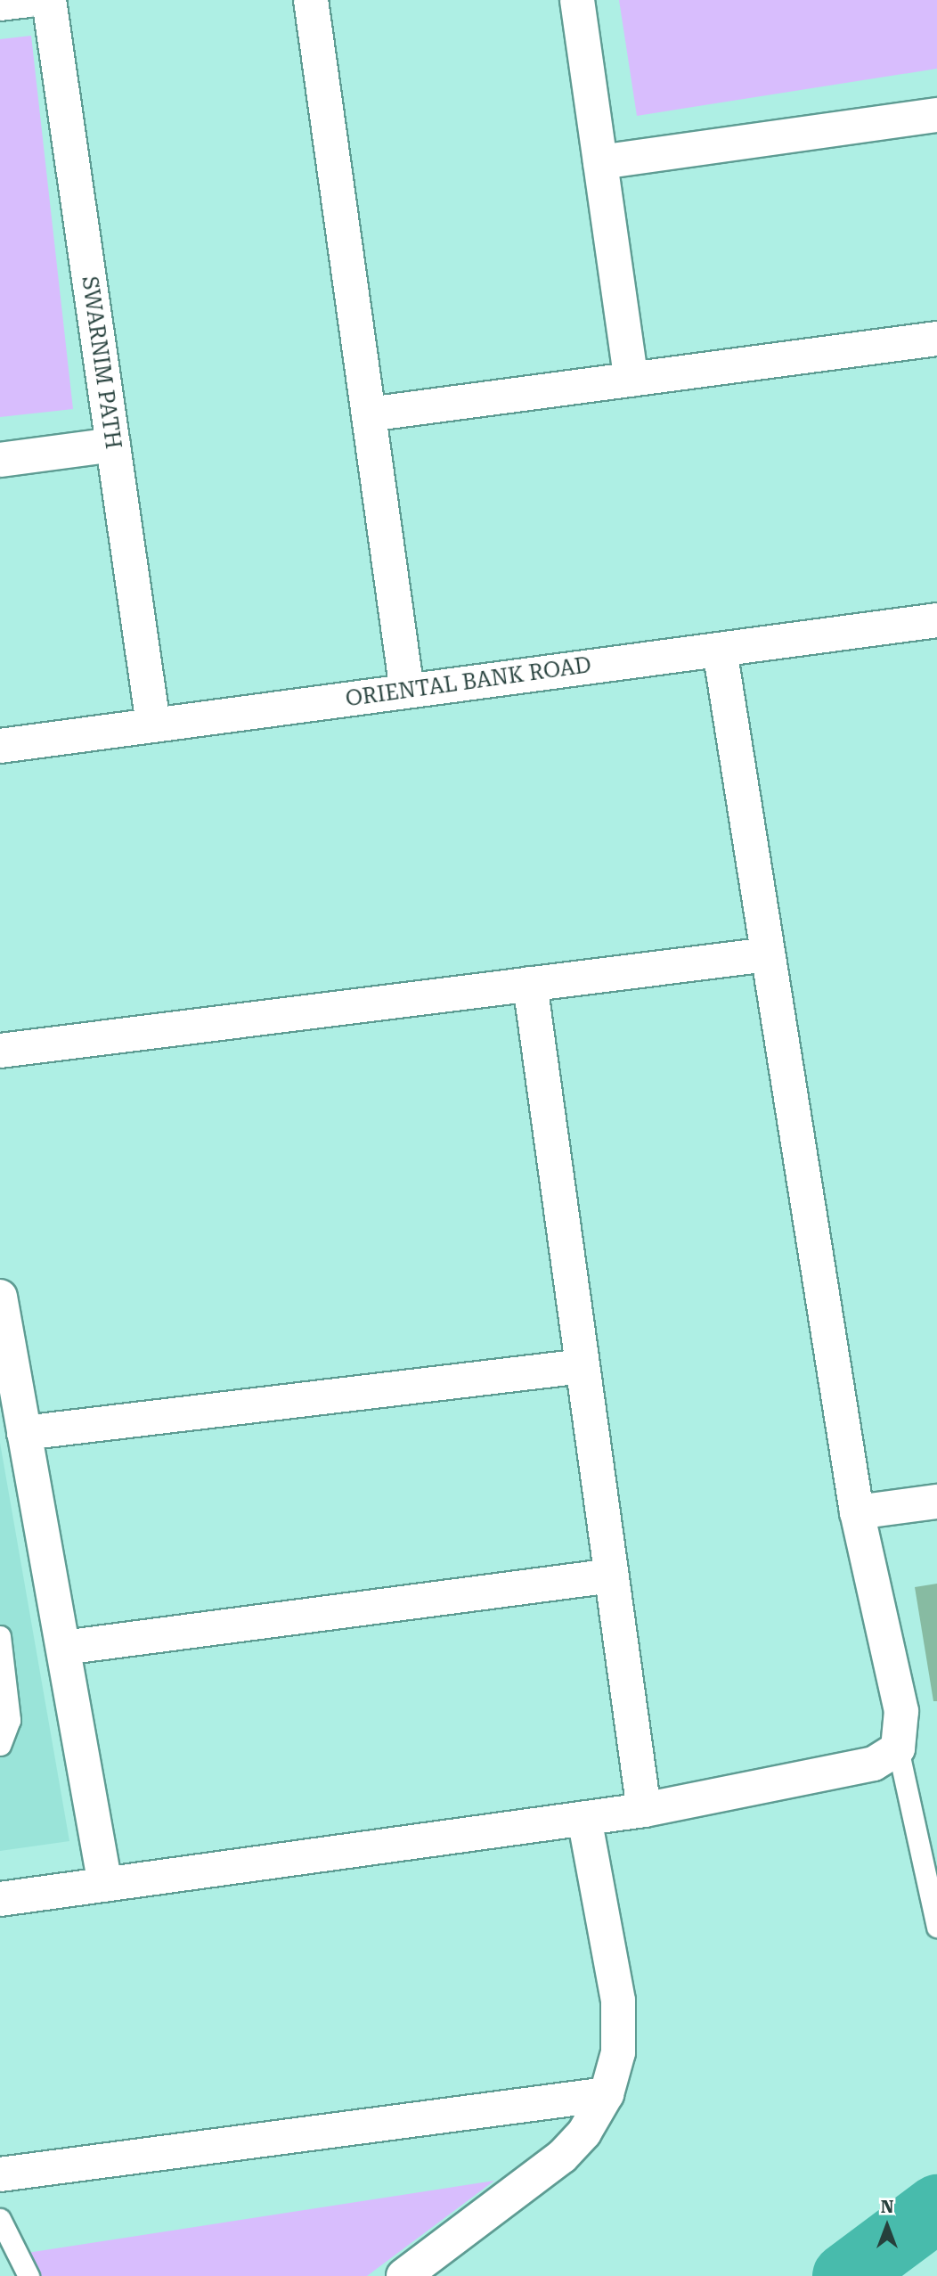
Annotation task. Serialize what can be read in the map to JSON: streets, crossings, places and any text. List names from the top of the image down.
{
  "streets": {
    "street": ["SWARNIM PATH", "ORIENTAL BANK ROAD"]
  },
  "crossings": [
    ["SWARNIM PATH", "ORIENTAL BANK ROAD"]
  ],
  "north": "top"
}
